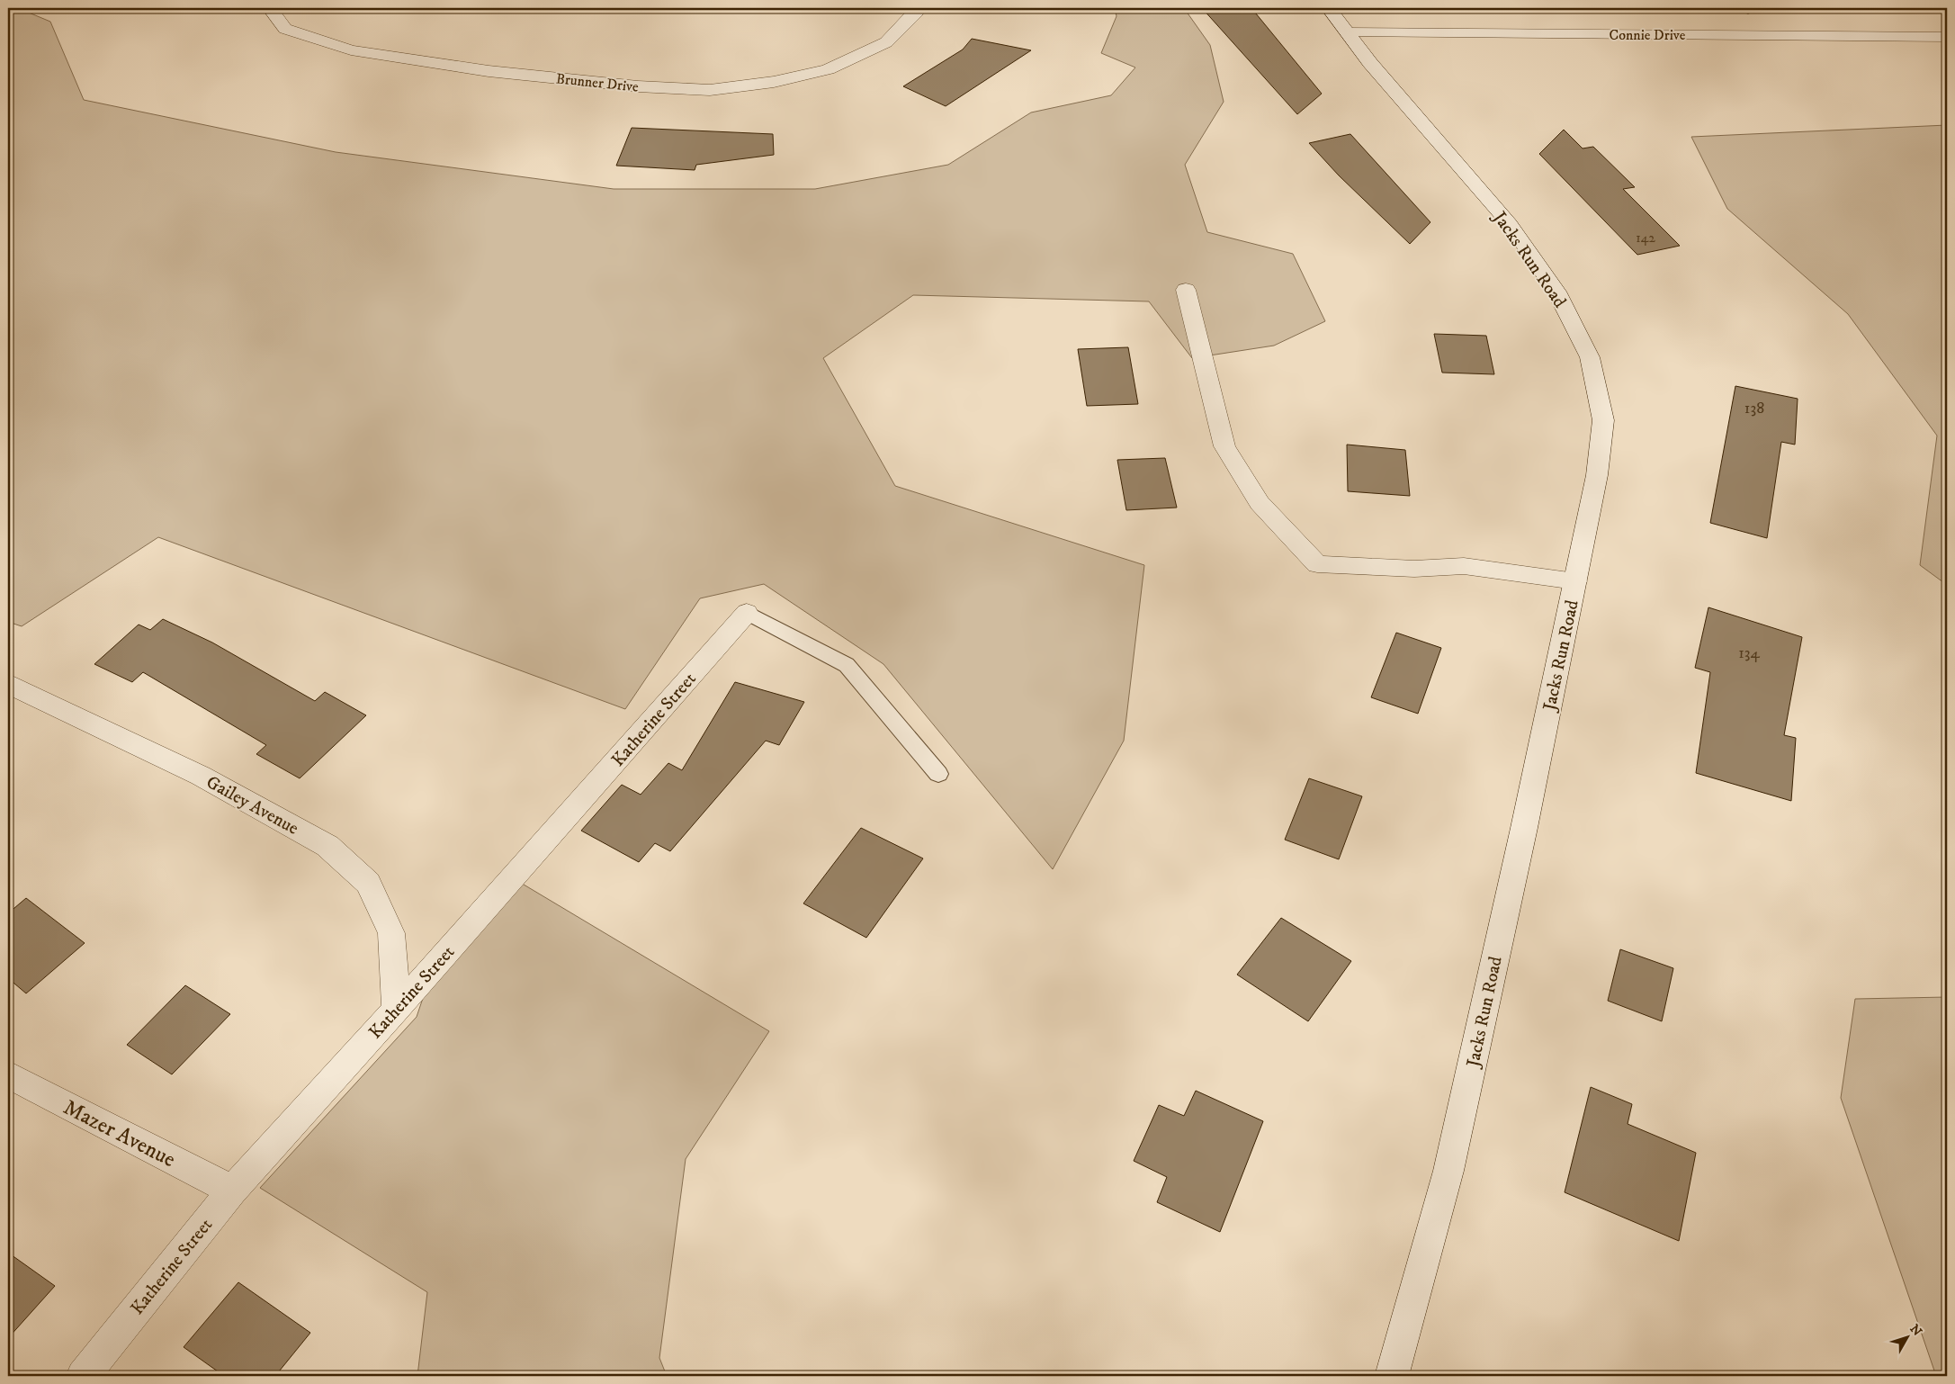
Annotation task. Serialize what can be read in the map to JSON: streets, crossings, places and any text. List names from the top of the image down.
{
  "streets": {
    "street": [
      "Connie Drive",
      "Brunner Drive",
      "Jacks Run Road",
      "Katherine Street",
      "Gailey Avenue",
      "Mazer Avenue"
    ]
  },
  "crossings": [
    ["Connie Drive", "Jacks Run Road"],
    ["Katherine Street", "Gailey Avenue"],
    ["Katherine Street", "Mazer Avenue"]
  ],
  "house_numbers": ["142", "138", "134"],
  "north": "top right"
}
